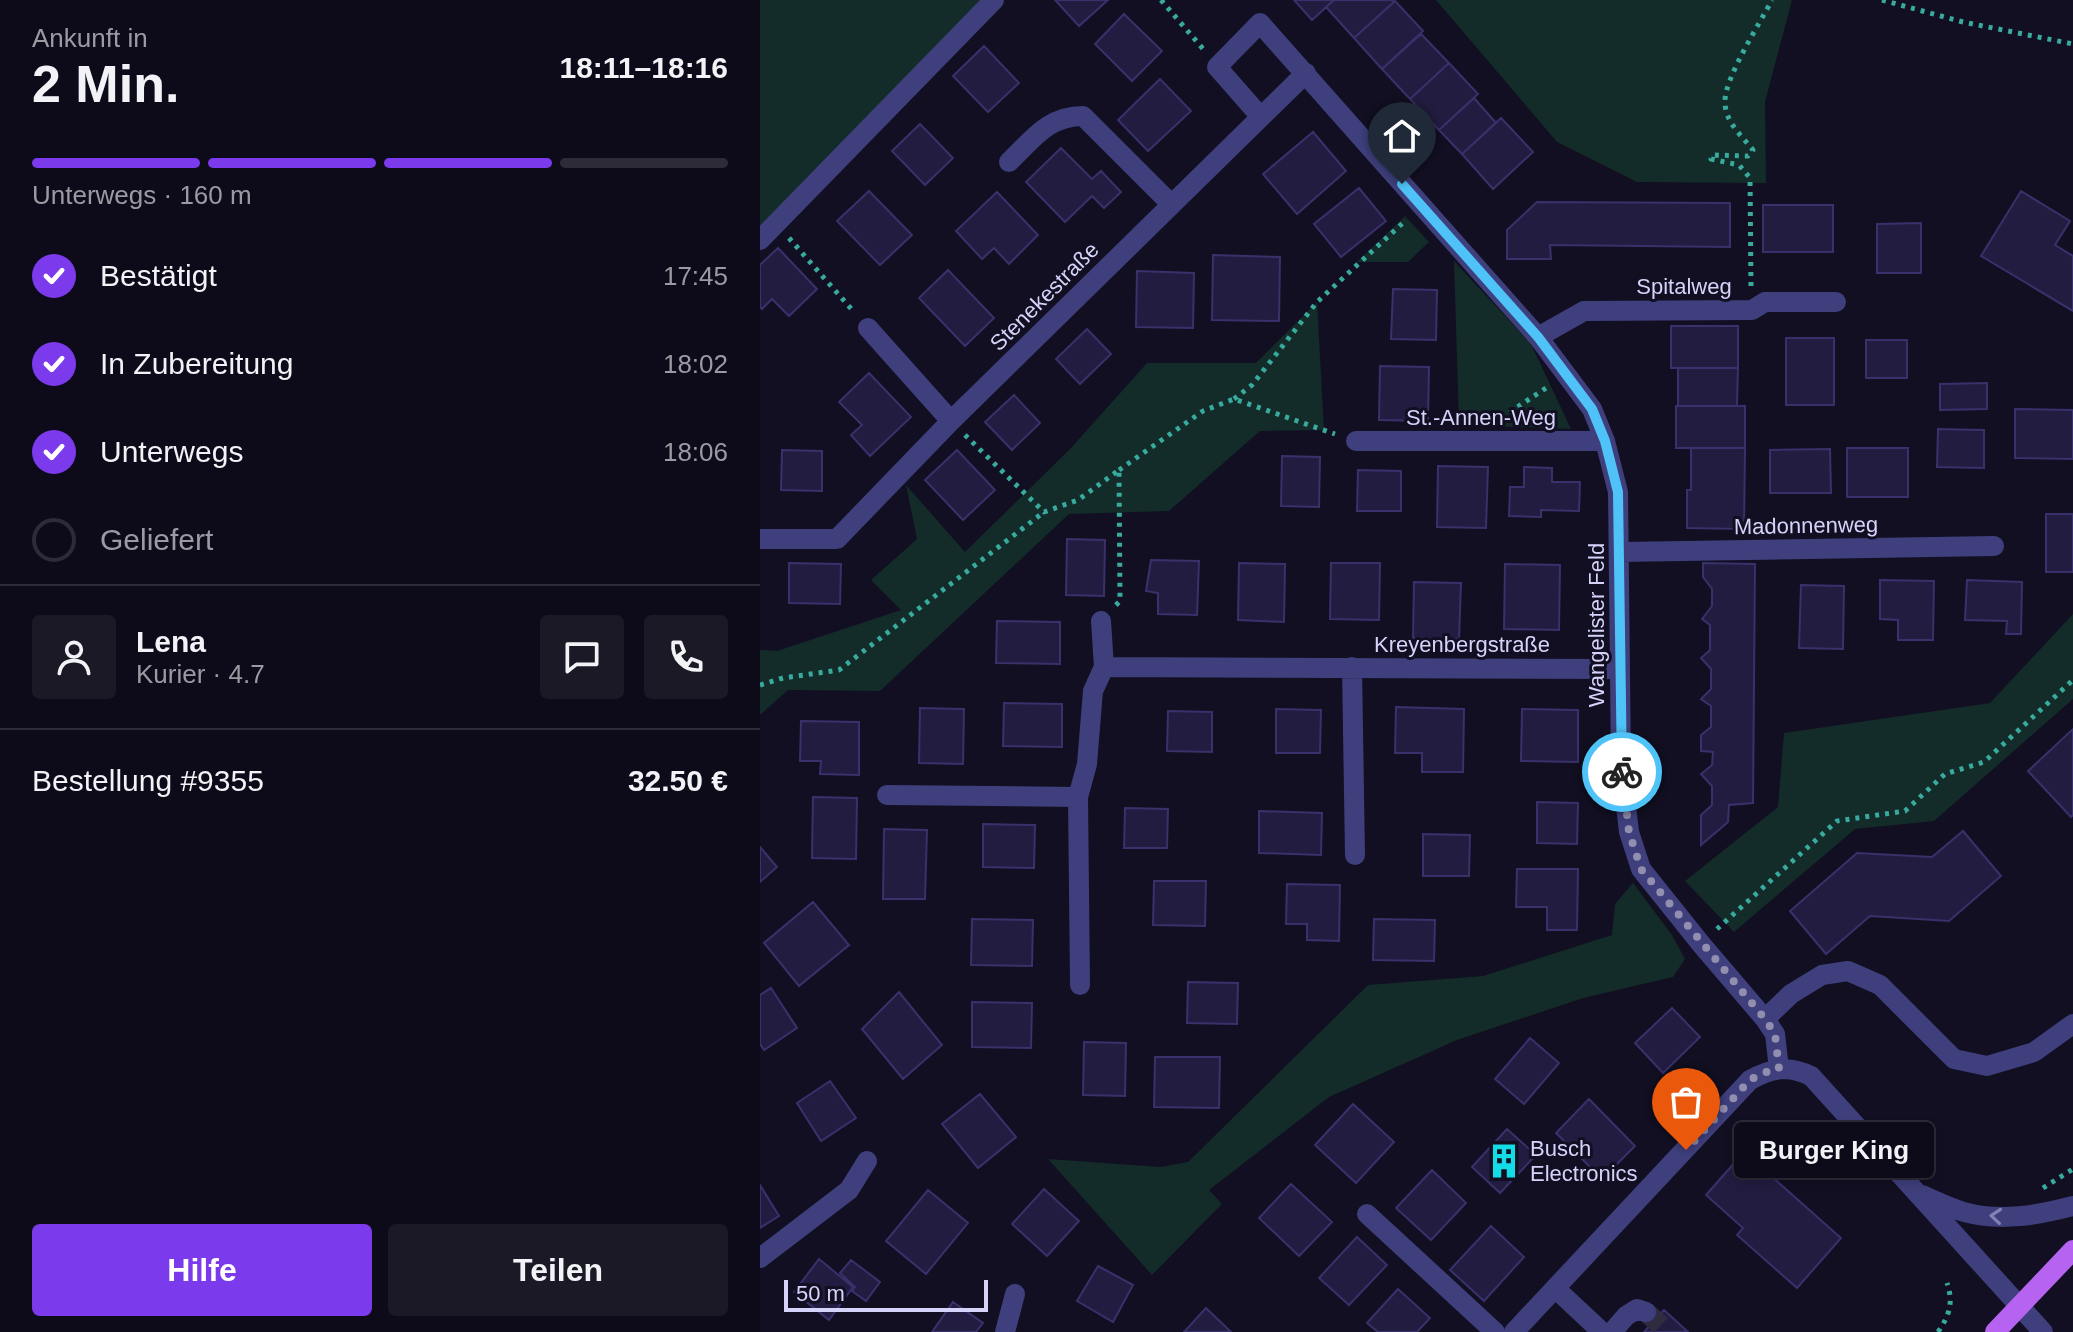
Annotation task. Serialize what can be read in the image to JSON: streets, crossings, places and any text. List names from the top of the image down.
{
  "streets": {
    "street": [
      "Spitalweg",
      "Stenekestraße",
      "St.-Annen-Weg",
      "Madonnenweg",
      "Wangelister Feld",
      "Kreyenbergstraße"
    ]
  },
  "crossings": [
    ["Spitalweg", "Wangelister Feld"],
    ["Stenekestraße", "Wangelister Feld"],
    ["St.-Annen-Weg", "Wangelister Feld"],
    ["Madonnenweg", "Wangelister Feld"],
    ["Wangelister Feld", "Kreyenbergstraße"]
  ],
  "places": {
    "other": ["Burger King"],
    "building": ["Busch Electronics"]
  },
  "scale_bar": "50 m",
  "page": {
    "heading": ["2 Min.", "Ankunft in", "18:11–18:16"],
    "panel": [
      "Lena",
      "Kurier · 4.7",
      "Bestellung #9355",
      "32.50 €"
    ],
    "bar": "Unterwegs · 160 m",
    "list": [
      ["Bestätigt", "17:45"],
      ["In Zubereitung", "18:02"],
      ["Unterwegs", "18:06"],
      "Geliefert"
    ],
    "bubble": "Burger King",
    "buttons": ["Hilfe", "Teilen"],
    "scale": "50 m"
  }
}
